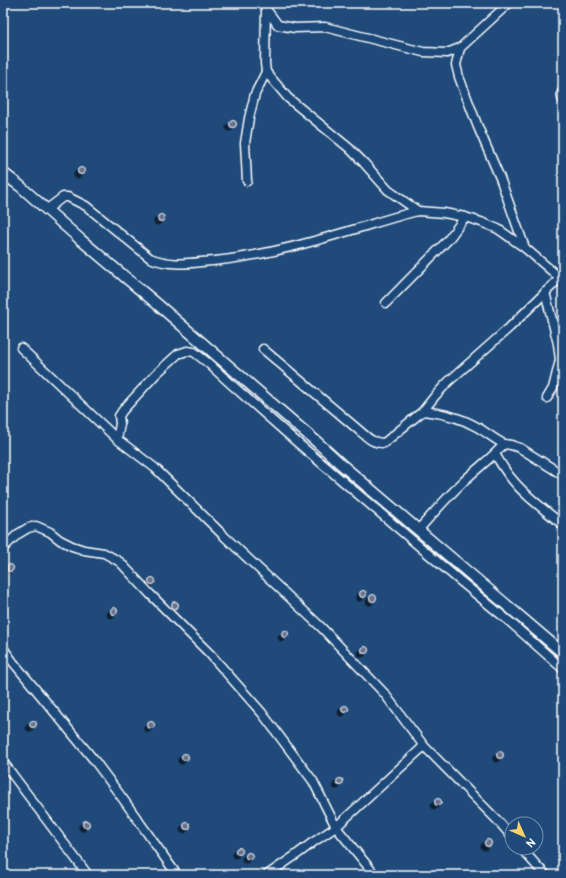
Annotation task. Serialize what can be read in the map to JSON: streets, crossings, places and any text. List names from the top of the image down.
{
  "north": "bottom right"
}
